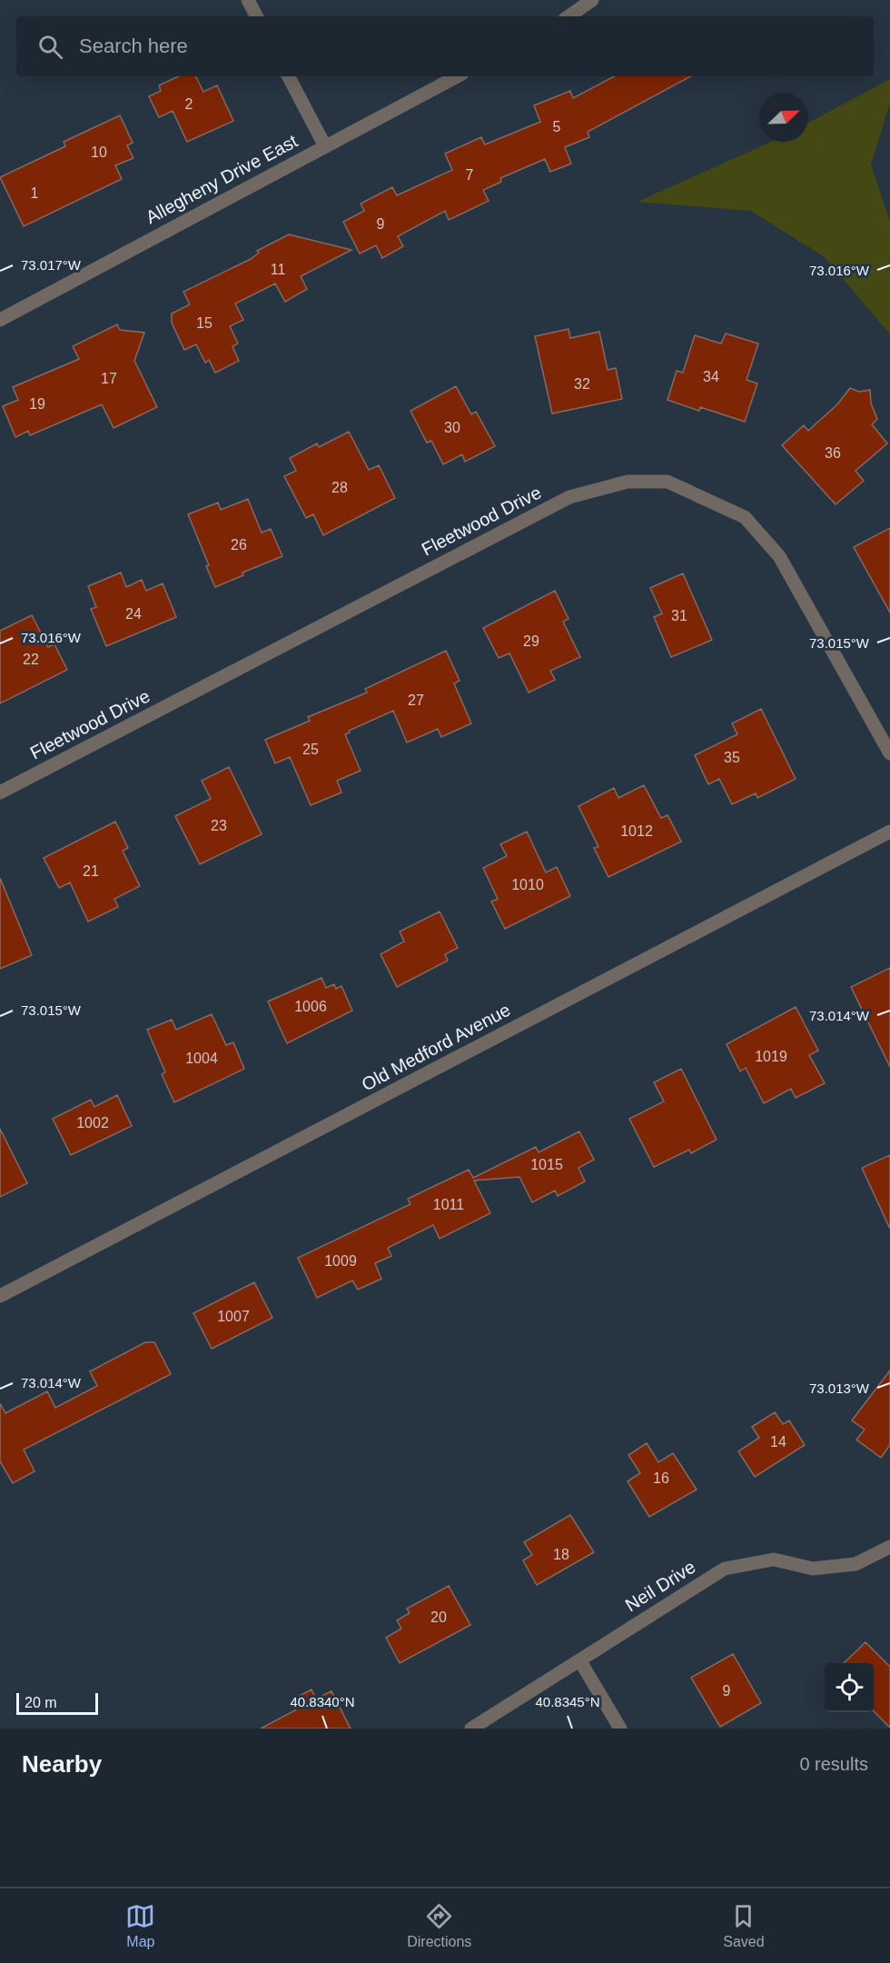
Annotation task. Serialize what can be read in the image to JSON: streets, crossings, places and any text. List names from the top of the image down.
{
  "streets": {
    "street": [
      "Allegheny Drive East",
      "Fleetwood Drive",
      "Old Medford Avenue",
      "Neil Drive"
    ]
  },
  "house_numbers": [
    "2",
    "5",
    "10",
    "7",
    "1",
    "9",
    "11",
    "15",
    "34",
    "17",
    "32",
    "19",
    "30",
    "36",
    "28",
    "26",
    "24",
    "31",
    "29",
    "22",
    "27",
    "25",
    "35",
    "23",
    "1012",
    "21",
    "1010",
    "1006",
    "1019",
    "1004",
    "1002",
    "1015",
    "1011",
    "1009",
    "1007",
    "14",
    "16",
    "18",
    "20",
    "9"
  ],
  "scale_bar": "20 m",
  "north": "top right",
  "page": {
    "search": "Search here",
    "scale": "20 m",
    "heading": ["Nearby", "0 results"],
    "nav": ["Map", "Directions", "Saved"]
  },
  "coordinates": [
    "73.017°W",
    "73.016°W",
    "73.015°W",
    "73.014°W",
    "73.013°W",
    "40.8340°N",
    "40.8345°N"
  ]
}
